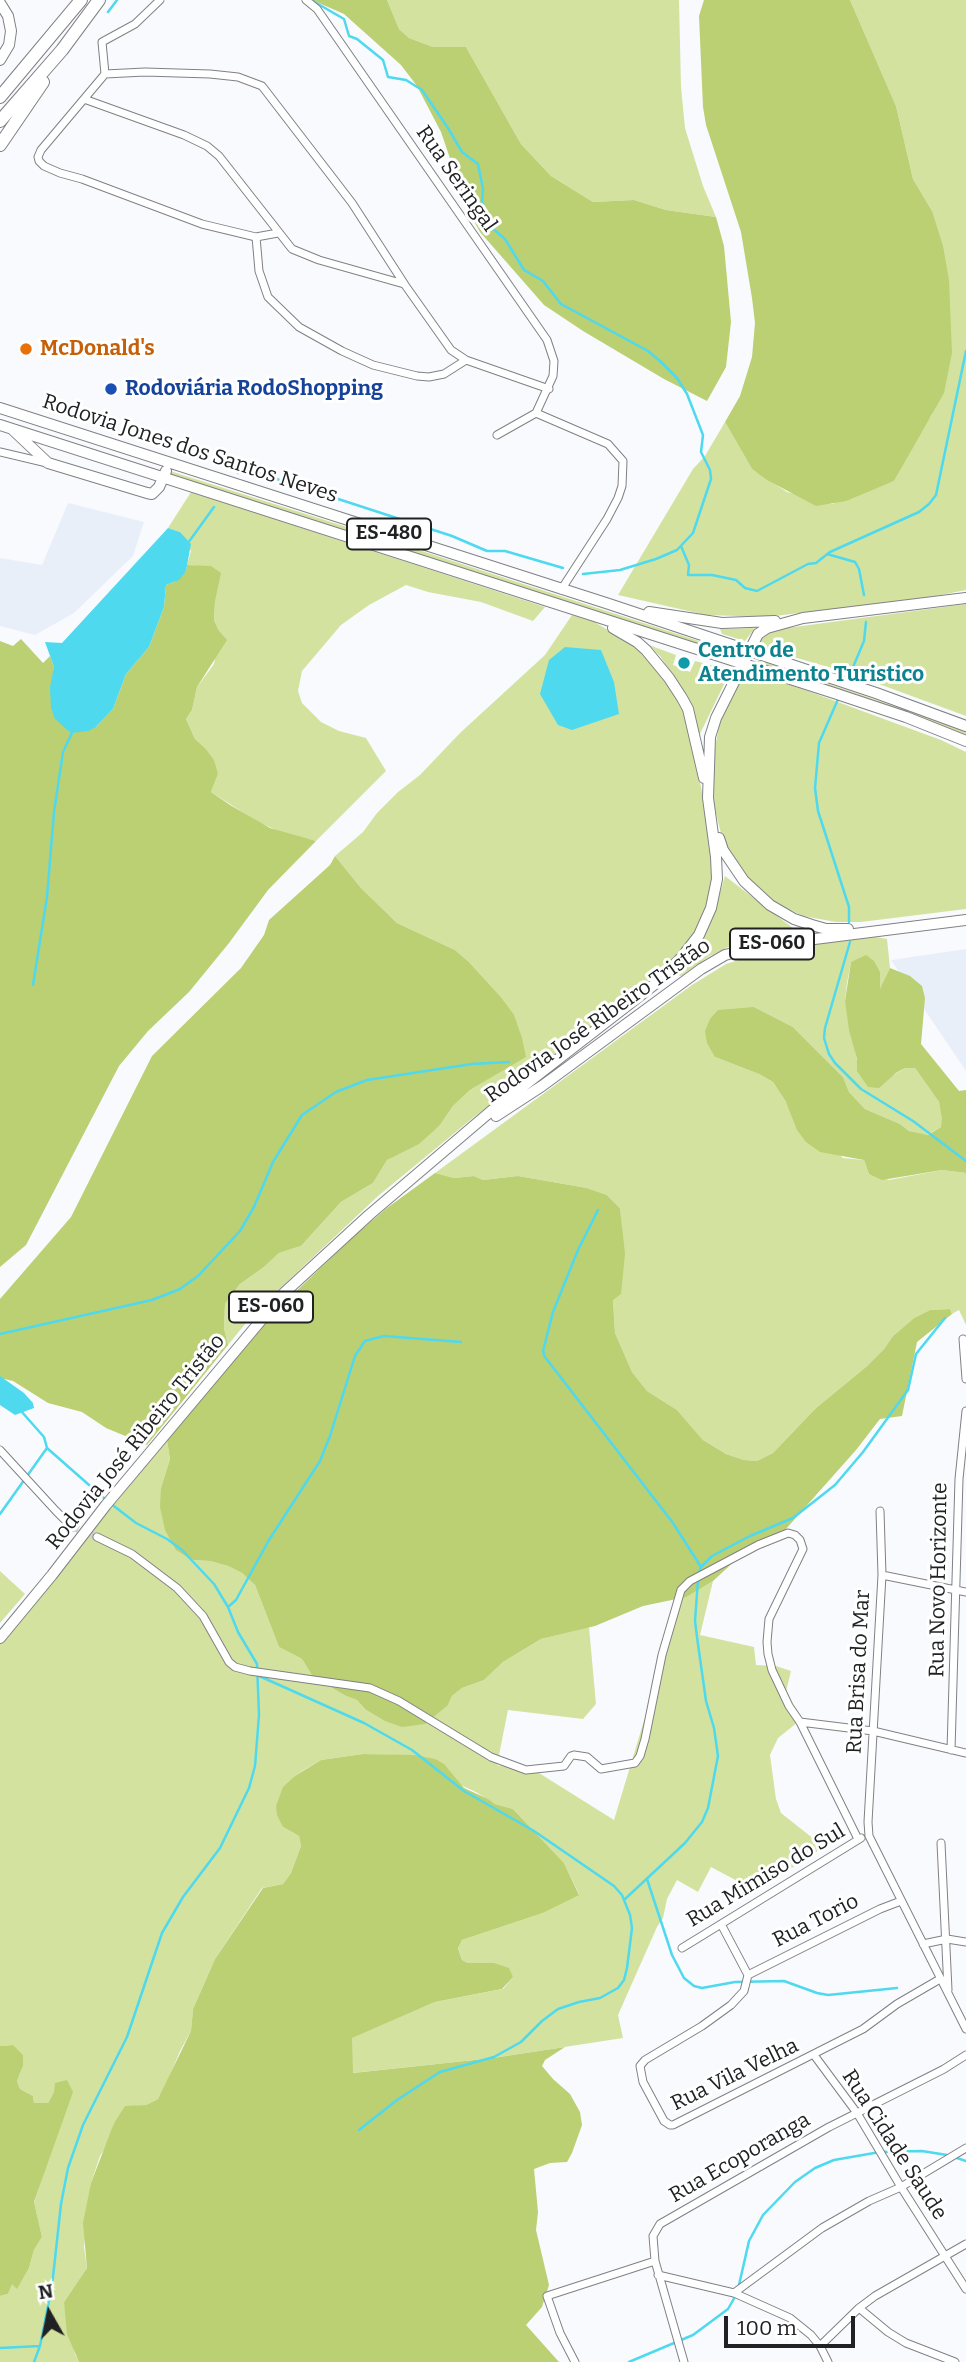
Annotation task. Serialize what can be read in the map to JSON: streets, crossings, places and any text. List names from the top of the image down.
{
  "streets": {
    "main road": [
      "Rodovia Jones dos Santos Neves",
      "ES-480",
      "ES-060",
      "Rodovia José Ribeiro Tristão"
    ],
    "street": [
      "Rua Seringal",
      "Rua Novo Horizonte",
      "Rua Brisa do Mar",
      "Rua Mimiso do Sul",
      "Rua Torio",
      "Rua Vila Velha",
      "Rua Cidade Saude",
      "Rua Ecoporanga"
    ]
  },
  "crossings": [
    ["Rodovia Jones dos Santos Neves", "Rodovia José Ribeiro Tristão"],
    ["Rua Brisa do Mar", "Rua Mimiso do Sul"],
    ["Rua Torio", "Rua Vila Velha"],
    ["Rua Vila Velha", "Rua Cidade Saude"],
    ["Rua Cidade Saude", "Rua Ecoporanga"]
  ],
  "places": ["McDonald's", "Rodoviária RodoShopping", "Centro de Atendimento Turistico"],
  "scale_bar": "100 m",
  "north": "top"
}
